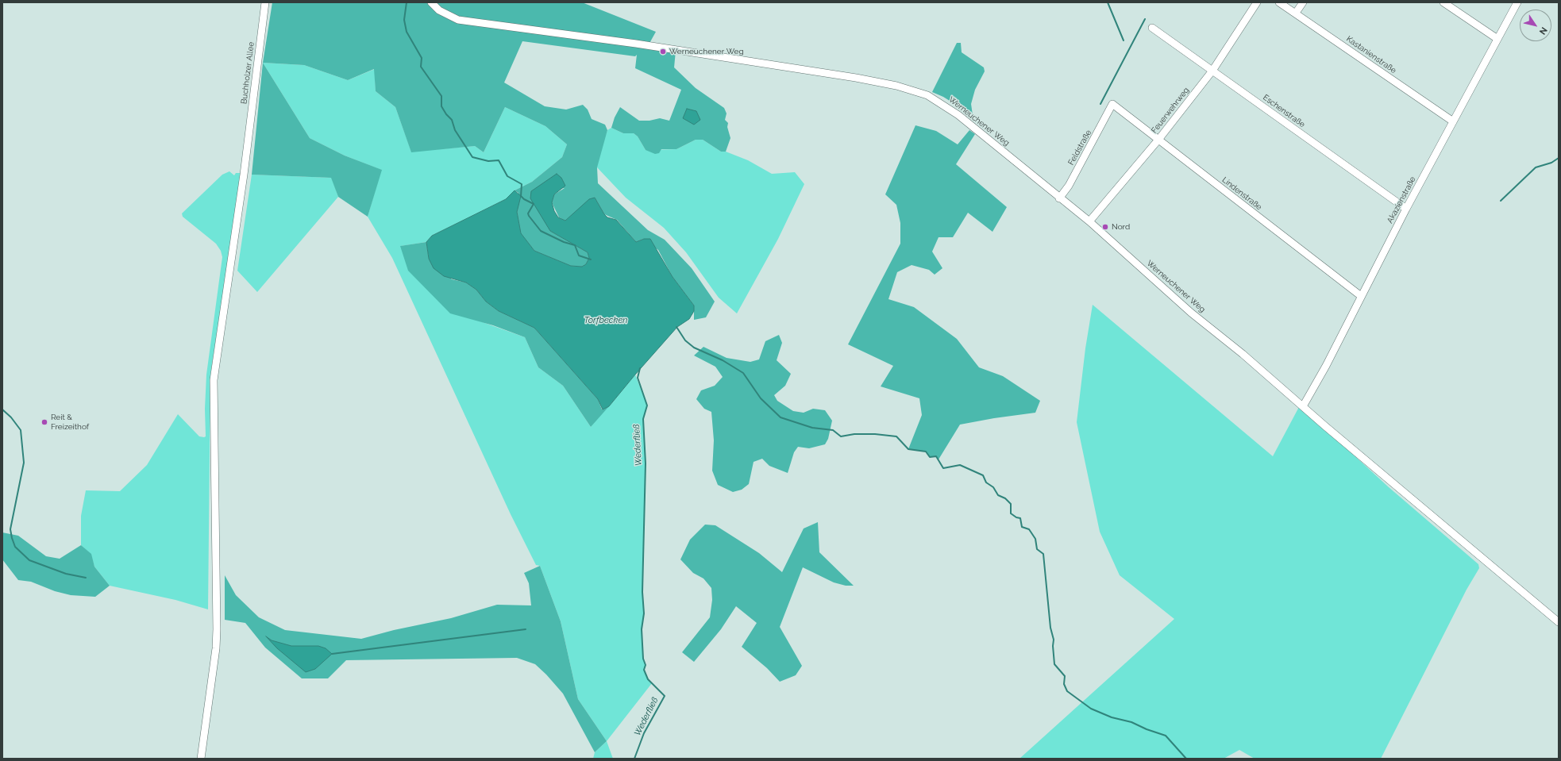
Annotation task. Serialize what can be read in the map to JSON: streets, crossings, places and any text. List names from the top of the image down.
{
  "streets": {
    "street": [
      "Kastanienstraße",
      "Buchholzer Allee",
      "Feuerwehrweg",
      "Eschenstraße",
      "Werneuchener Weg",
      "Feldstraße",
      "Lindenstraße",
      "Akazienstraße"
    ]
  },
  "crossings": [
    ["Kastanienstraße", "Akazienstraße"],
    ["Feuerwehrweg", "Eschenstraße"],
    ["Feuerwehrweg", "Werneuchener Weg"],
    ["Feuerwehrweg", "Lindenstraße"],
    ["Eschenstraße", "Akazienstraße"],
    ["Werneuchener Weg", "Feldstraße"],
    ["Werneuchener Weg", "Akazienstraße"],
    ["Feldstraße", "Lindenstraße"],
    ["Lindenstraße", "Akazienstraße"]
  ],
  "water": ["Torfbecken", "Wederfließ"],
  "places": ["Werneuchener Weg", "Nord", "Reit & Freizeithof"],
  "north": "bottom right"
}
